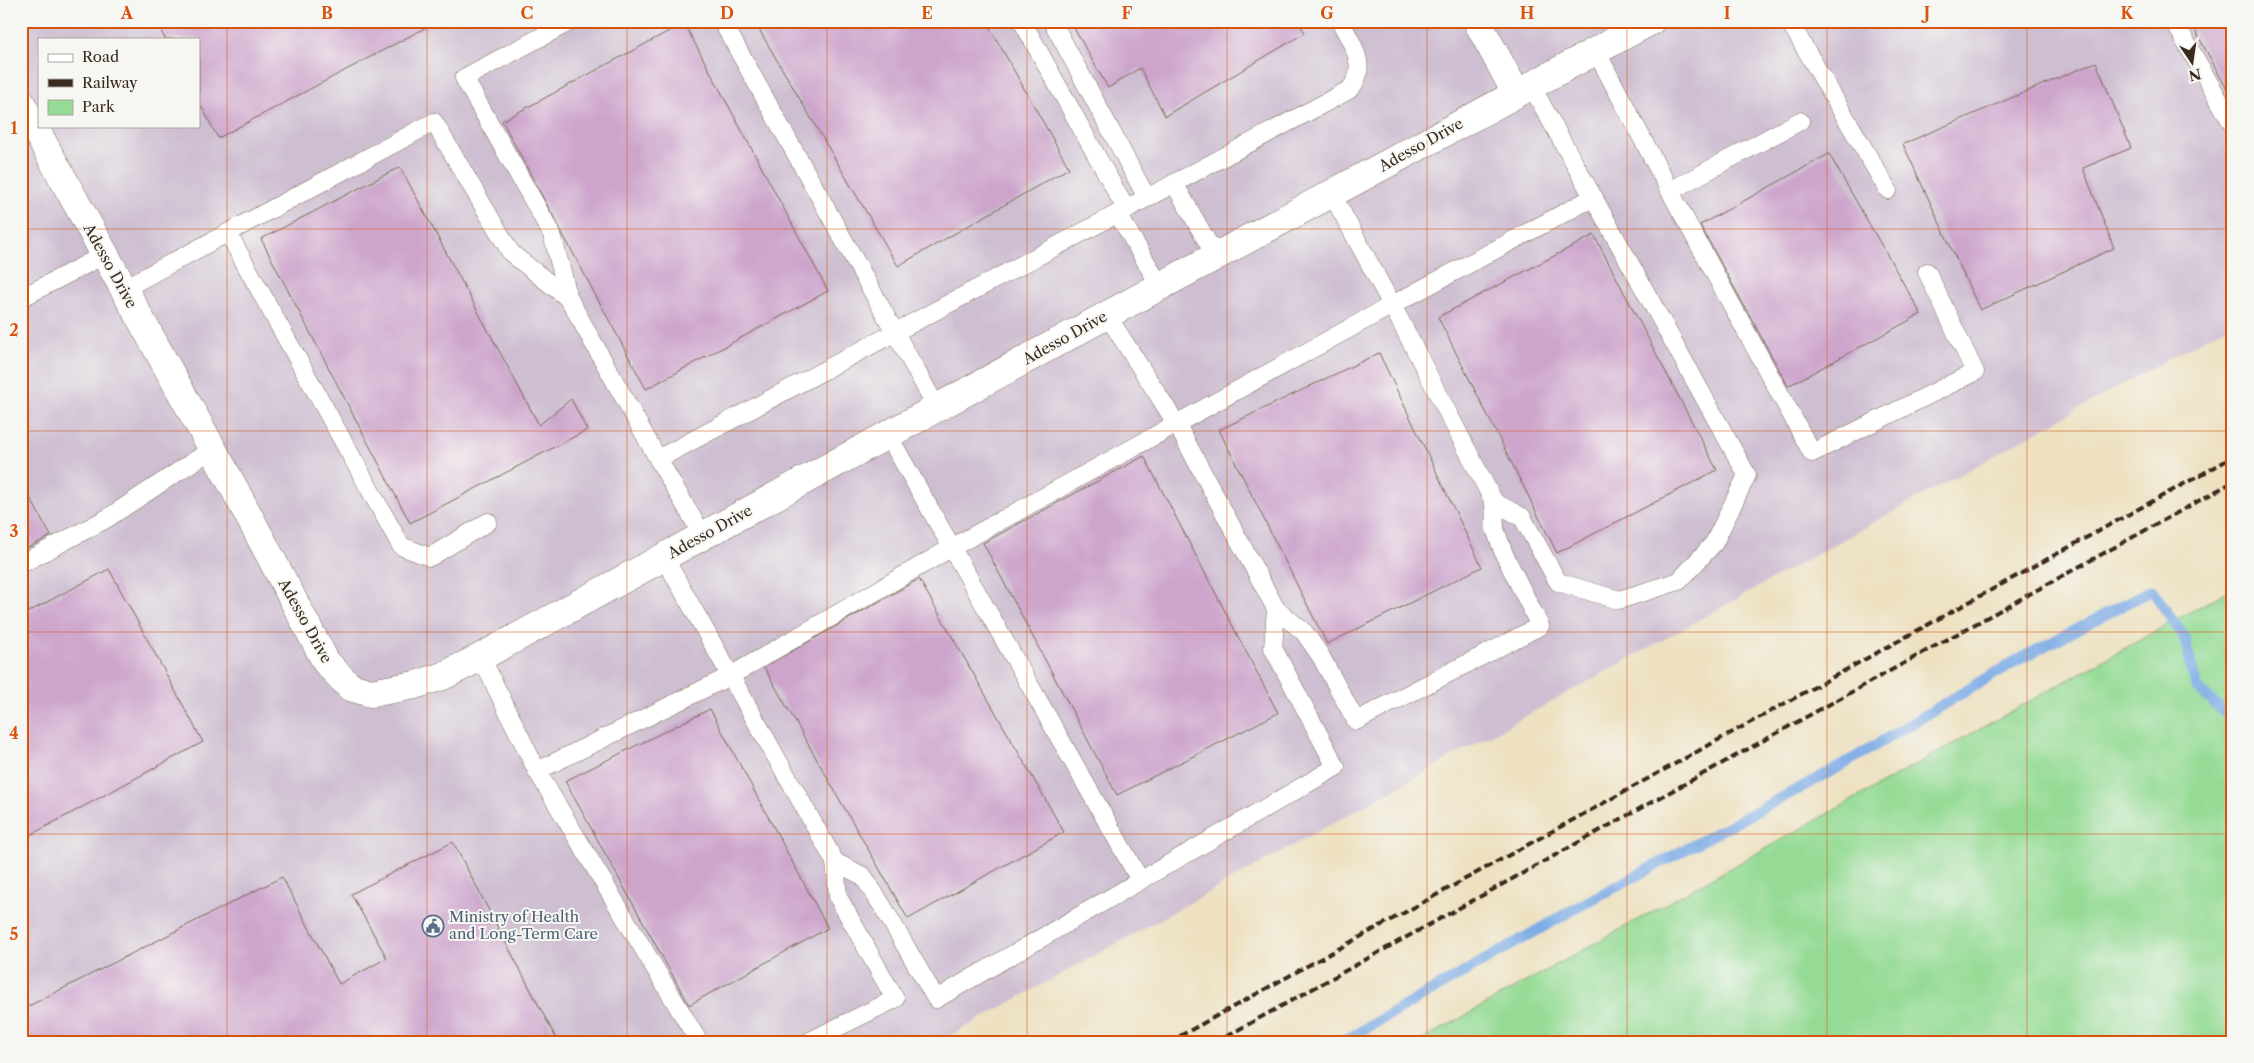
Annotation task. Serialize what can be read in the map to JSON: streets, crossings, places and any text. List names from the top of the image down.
{
  "streets": {
    "street": ["Adesso Drive"]
  },
  "places": {
    "public building": ["Ministry of Health and Long-Term Care"]
  },
  "legend": ["Road", "Railway", "Park"],
  "north": "bottom",
  "grid": {
    "columns": [
      "A",
      "B",
      "C",
      "D",
      "E",
      "F",
      "G",
      "H",
      "I",
      "J",
      "K"
    ],
    "rows": [
      "1",
      "2",
      "3",
      "4",
      "5"
    ]
  }
}
